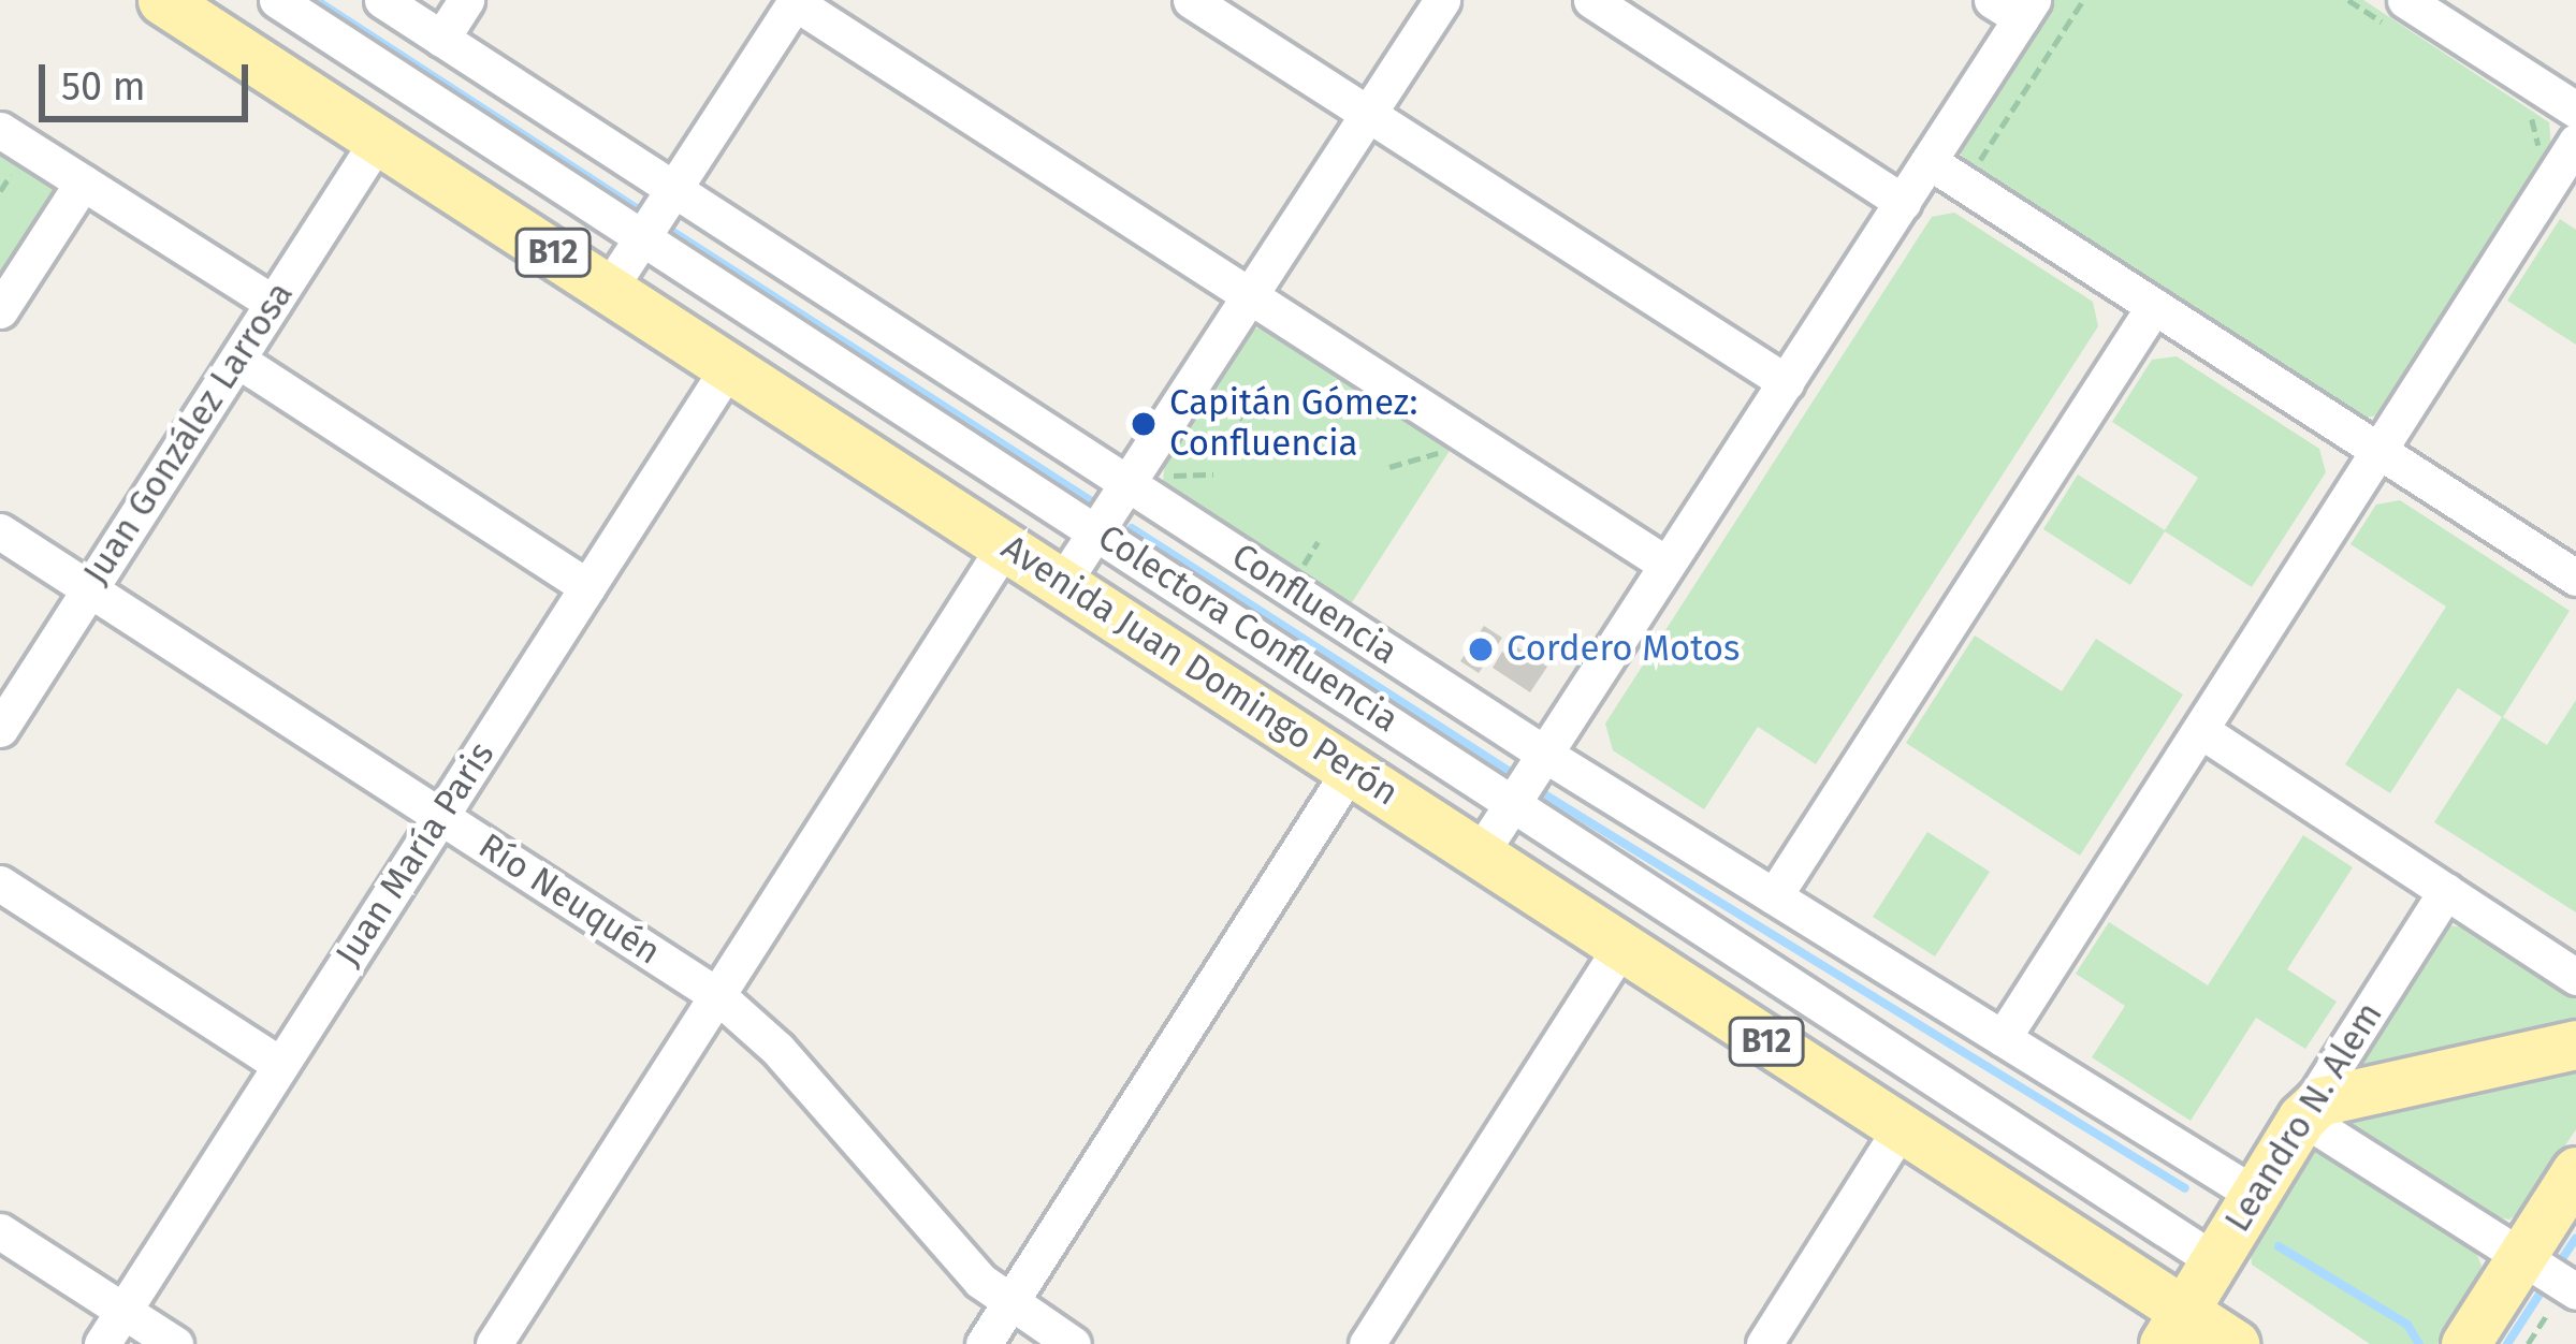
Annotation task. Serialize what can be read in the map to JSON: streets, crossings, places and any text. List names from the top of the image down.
{
  "streets": {
    "main road": ["B12", "Avenida Juan Domingo Perón", "Leandro N. Alem"],
    "street": [
      "Juan González Larrosa",
      "Confluencia",
      "Colectora Confluencia",
      "Juan María Paris",
      "Río Neuquén"
    ]
  },
  "crossings": [
    ["Juan González Larrosa", "Avenida Juan Domingo Perón"],
    ["Juan González Larrosa", "Río Neuquén"],
    ["Confluencia", "Leandro N. Alem"],
    ["Colectora Confluencia", "Leandro N. Alem"],
    ["Avenida Juan Domingo Perón", "Juan María Paris"],
    ["Avenida Juan Domingo Perón", "Leandro N. Alem"],
    ["Juan María Paris", "Río Neuquén"]
  ],
  "places": ["Capitán Gómez: Confluencia", "Cordero Motos"],
  "scale_bar": "50 m"
}
